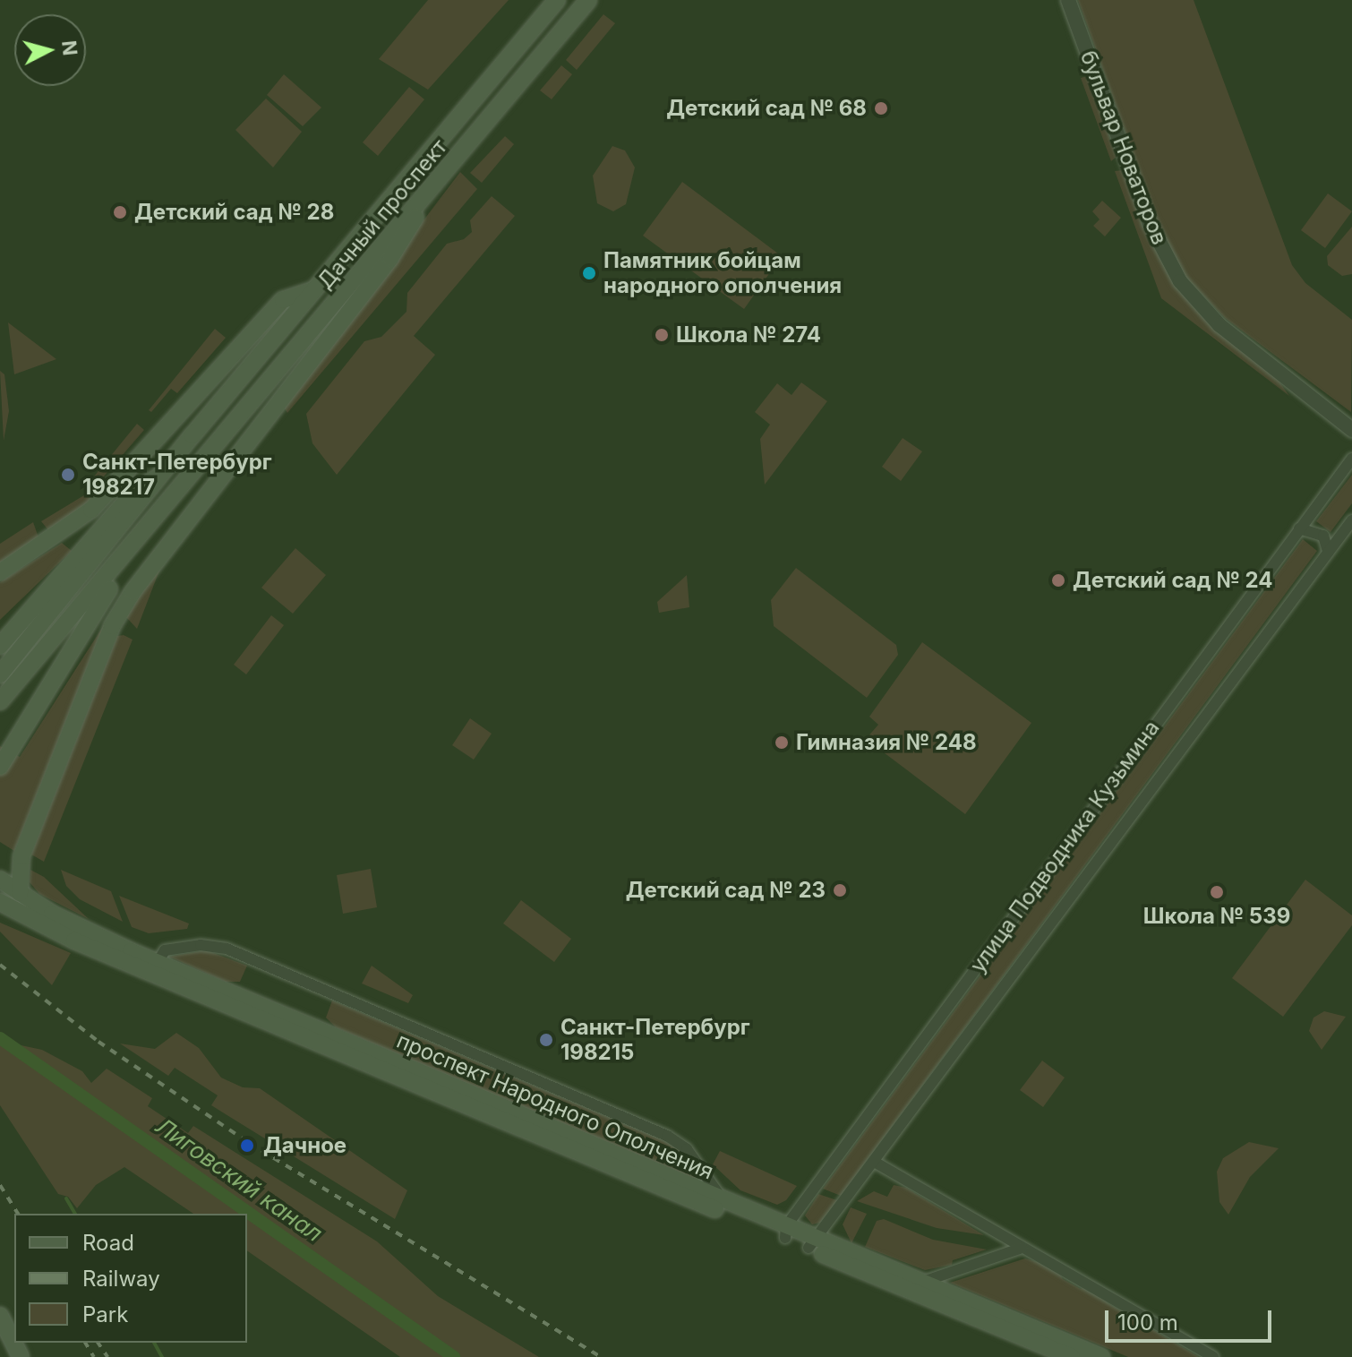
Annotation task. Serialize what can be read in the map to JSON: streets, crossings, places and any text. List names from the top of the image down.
{
  "streets": {
    "main road": ["Дачный проспект", "проспект Народного Ополчения"],
    "street": ["бульвар Новаторов", "улица Подводника Кузьмина"]
  },
  "crossings": [
    ["улица Подводника Кузьмина", "проспект Народного Ополчения"]
  ],
  "water": ["Лиговский канал"],
  "places": [
    "Детский сад № 68",
    "Детский сад № 28",
    "Памятник бойцам народного ополчения",
    "Школа № 274",
    "Санкт-Петербург 198217",
    "Детский сад № 24",
    "Гимназия № 248",
    "Детский сад № 23",
    "Школа № 539",
    "Санкт-Петербург 198215",
    "Дачное"
  ],
  "legend": ["Road", "Railway", "Park"],
  "scale_bar": "100 m",
  "north": "right"
}
